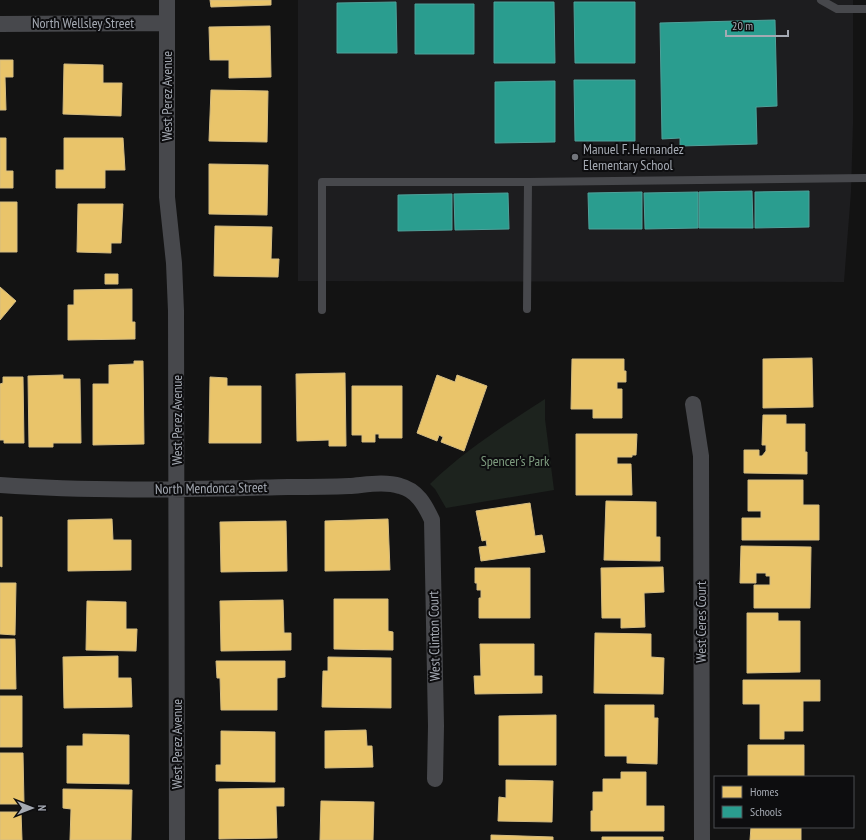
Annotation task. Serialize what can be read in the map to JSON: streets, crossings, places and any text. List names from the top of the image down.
{
  "streets": {
    "street": [
      "North Wellsley Street",
      "West Perez Avenue",
      "North Mendonca Street",
      "West Ceres Court",
      "West Clinton Court"
    ]
  },
  "crossings": [
    ["North Wellsley Street", "West Perez Avenue"],
    ["West Perez Avenue", "North Mendonca Street"],
    ["North Mendonca Street", "West Clinton Court"]
  ],
  "parks": ["Spencer's Park"],
  "places": ["Manuel F. Hernandez Elementary School"],
  "legend": ["Homes", "Schools"],
  "scale_bar": "20 m",
  "north": "right"
}
